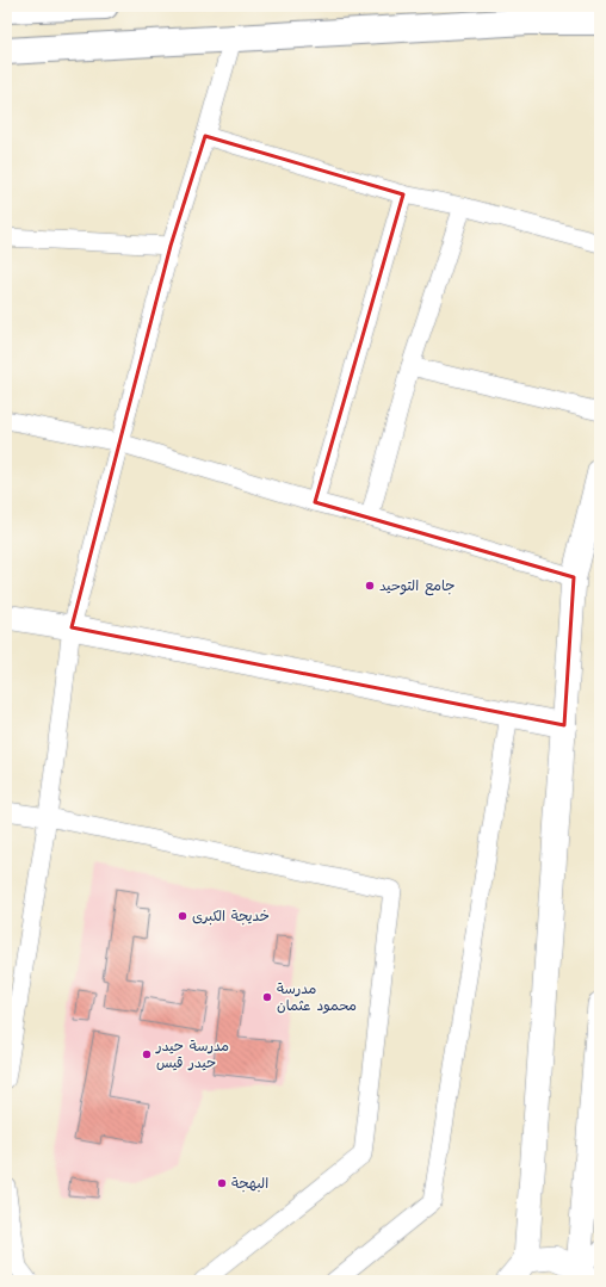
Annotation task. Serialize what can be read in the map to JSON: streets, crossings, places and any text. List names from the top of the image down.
{
  "places": [
    "جامع التوحيد",
    "خديجة الكبرى",
    "مدرسة محمود عثمان",
    "مدرسة حيدر حيدر قيس",
    "البهجة"
  ]
}
